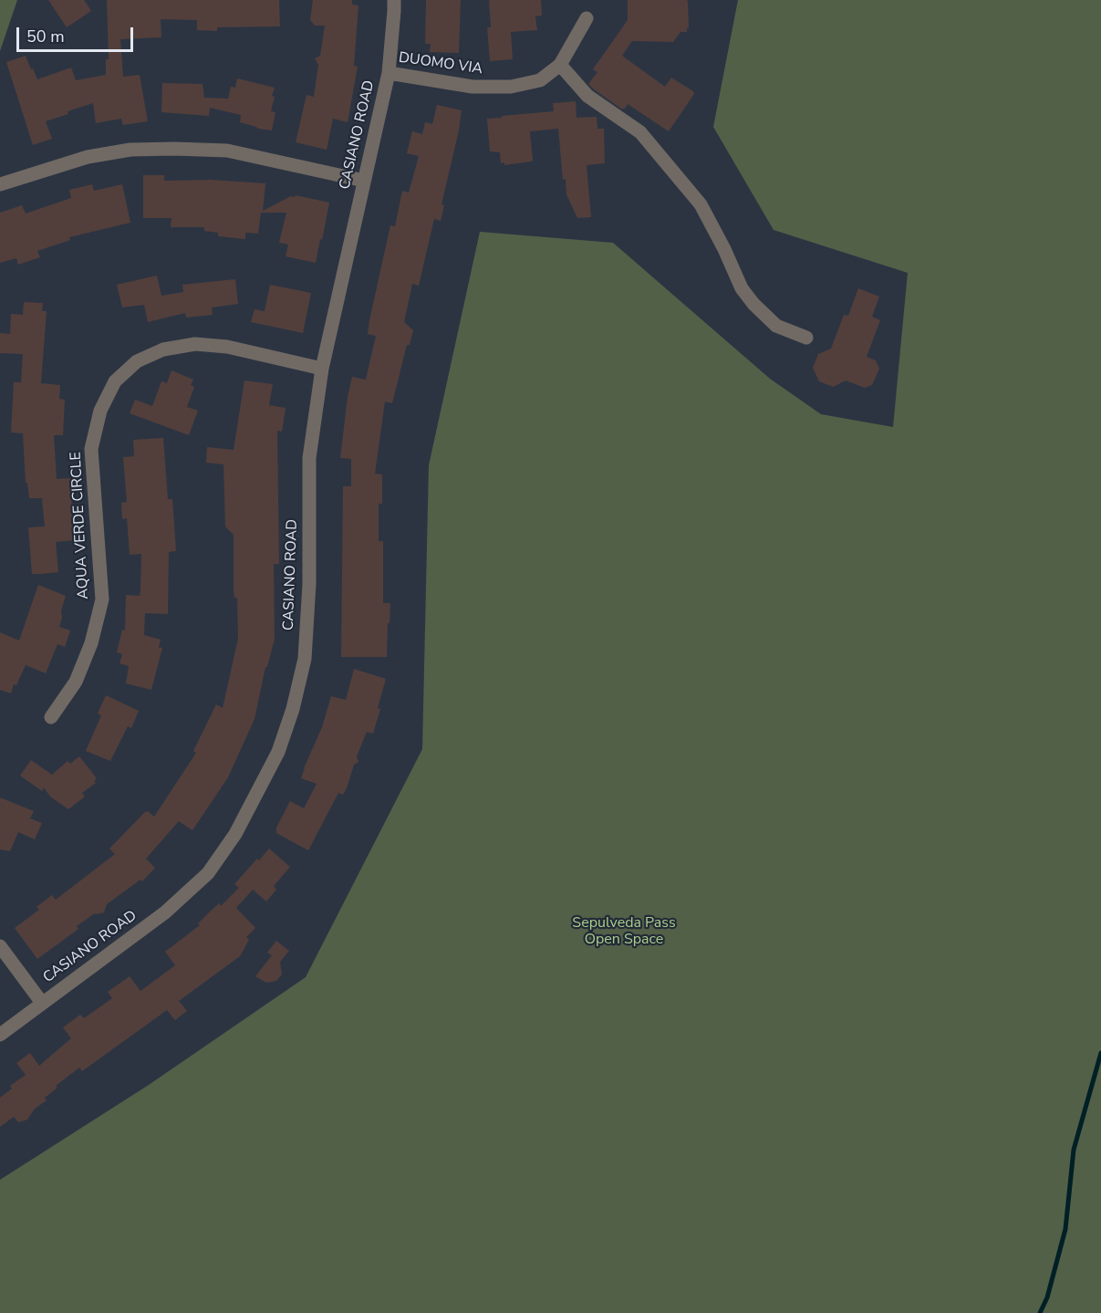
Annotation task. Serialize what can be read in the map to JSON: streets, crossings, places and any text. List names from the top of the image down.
{
  "streets": {
    "street": ["DUOMO VIA", "CASIANO ROAD", "AQUA VERDE CIRCLE"]
  },
  "crossings": [
    ["DUOMO VIA", "CASIANO ROAD"],
    ["CASIANO ROAD", "AQUA VERDE CIRCLE"]
  ],
  "parks": ["Sepulveda Pass Open Space"],
  "scale_bar": "50 m"
}
